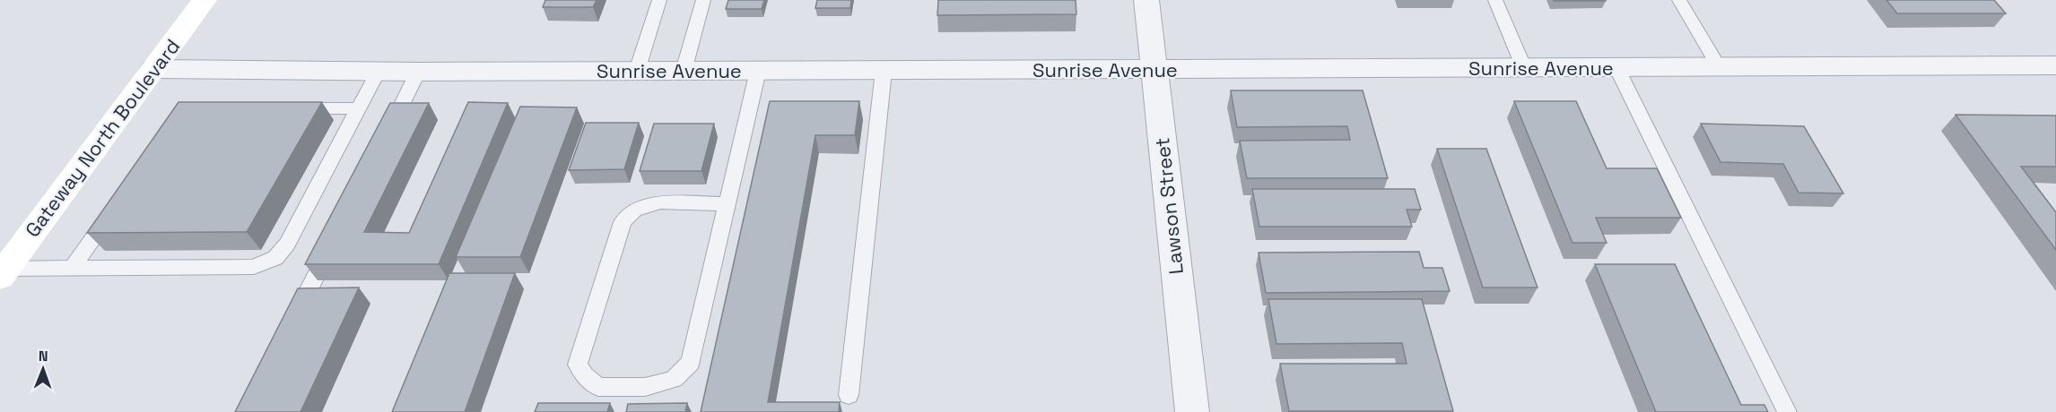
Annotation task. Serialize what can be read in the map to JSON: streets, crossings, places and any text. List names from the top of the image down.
{
  "streets": {
    "main road": ["Gateway North Boulevard"],
    "street": ["Sunrise Avenue", "Lawson Street"]
  },
  "crossings": [
    ["Sunrise Avenue", "Gateway North Boulevard"],
    ["Sunrise Avenue", "Lawson Street"]
  ],
  "north": "top"
}
